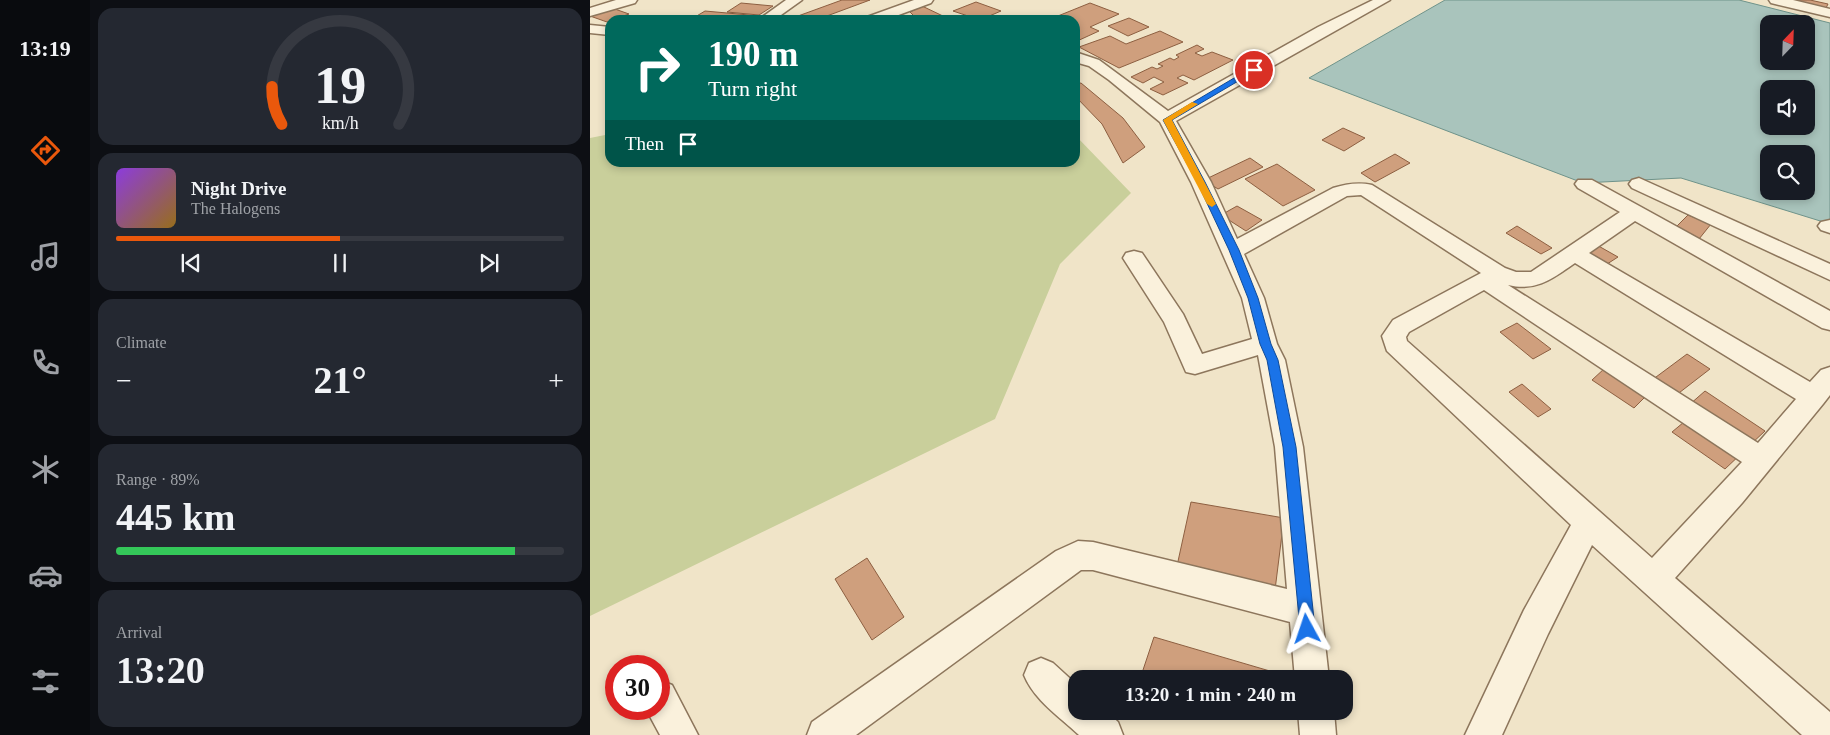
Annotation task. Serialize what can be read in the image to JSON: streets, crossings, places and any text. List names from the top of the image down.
{
  "north": "top right",
  "page": {
    "tabs": "13:19",
    "turn": ["190 m", "Turn right"],
    "then": "Then",
    "song": ["Night Drive", "The Halogens"],
    "tile": [
      "Climate",
      ["Range · 89%", "445 km"],
      ["Arrival", "13:20"]
    ],
    "heat": ["−", "21°", "+"],
    "limit": "30",
    "trip": "13:20 · 1 min · 240 m",
    "gauge": ["19", "km/h"]
  }
}
